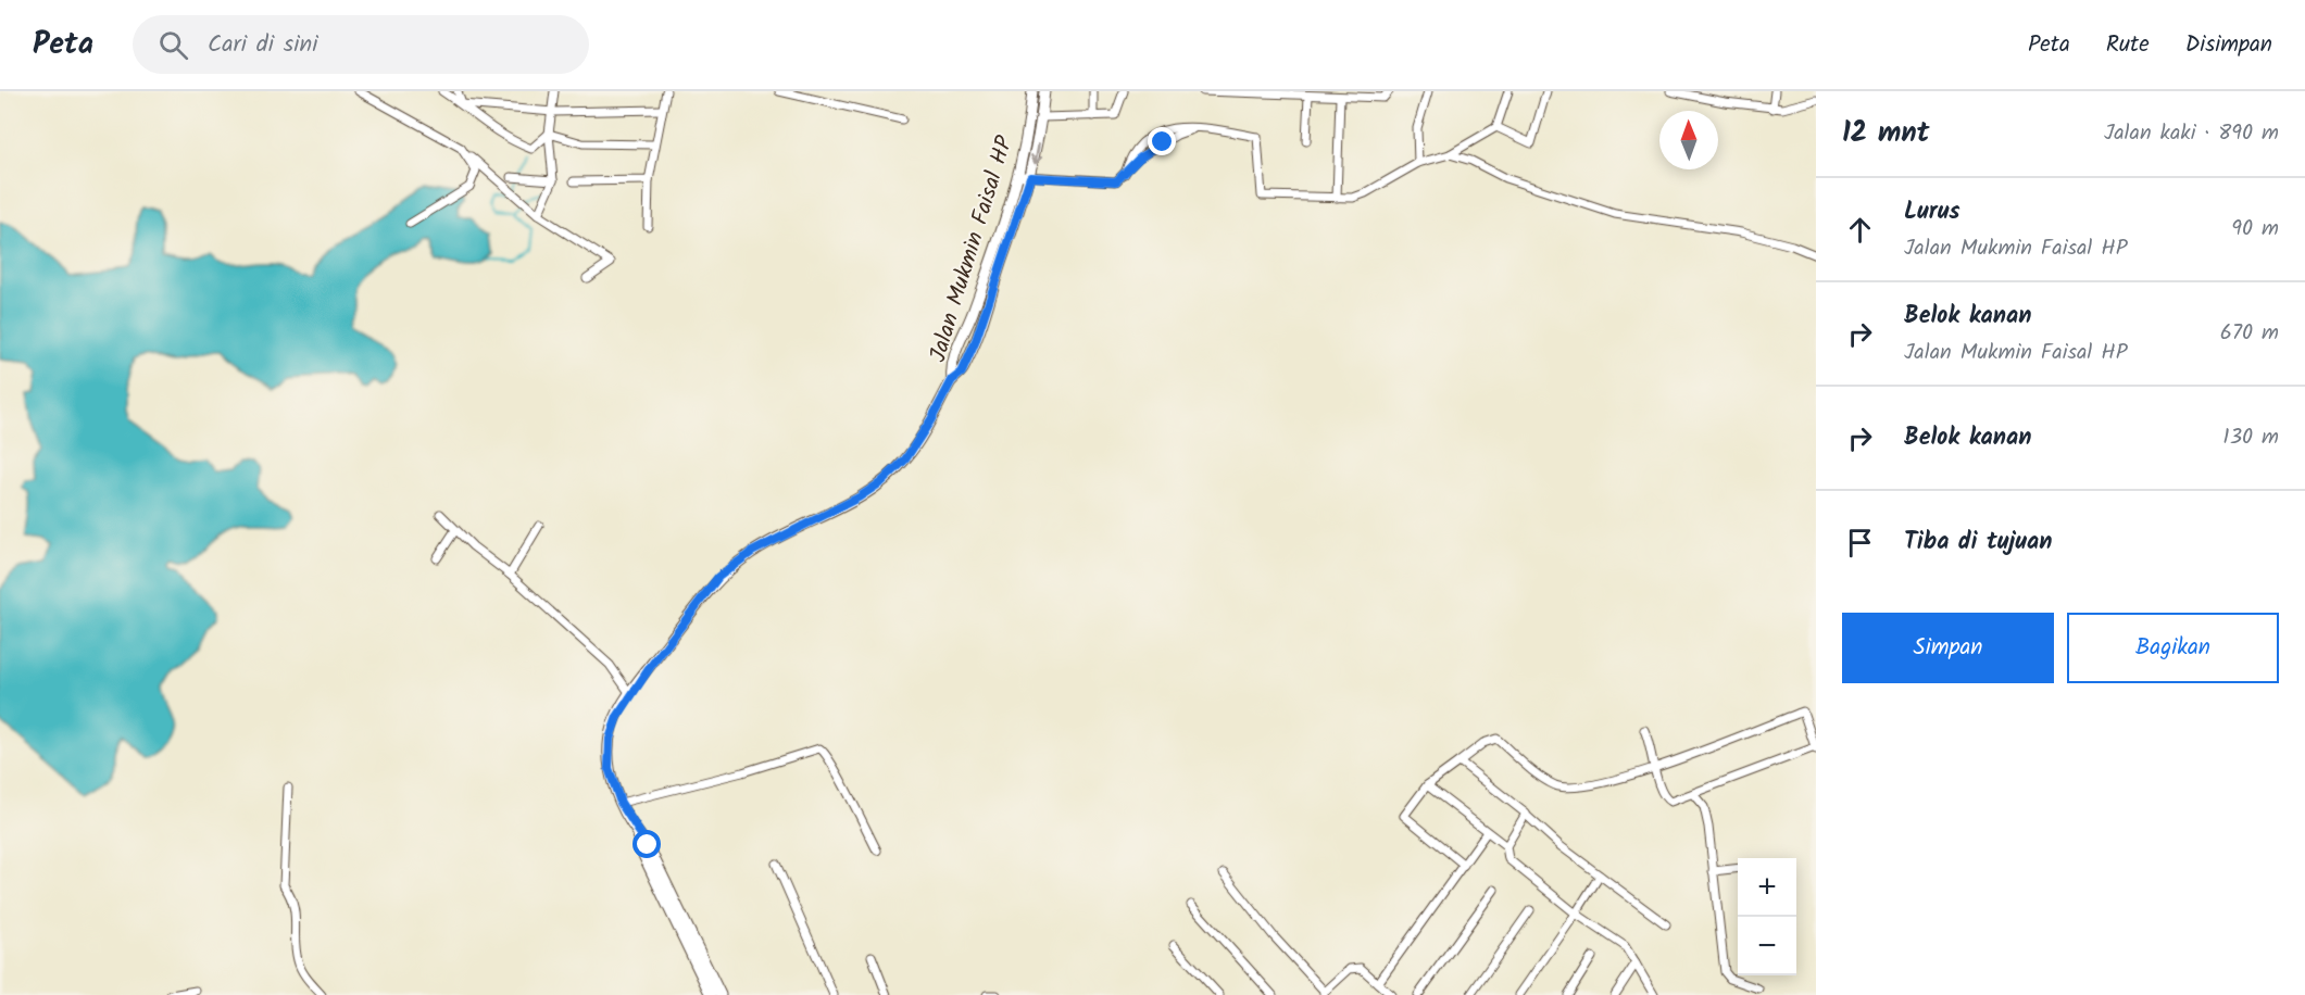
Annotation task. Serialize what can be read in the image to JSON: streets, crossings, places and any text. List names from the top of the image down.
{
  "streets": {
    "street": ["Jalan Mukmin Faisal HP"]
  },
  "north": "top",
  "page": {
    "header": "Peta",
    "search": "Cari di sini",
    "nav": ["Peta", "Rute", "Disimpan"],
    "heading": ["12 mnt", "Jalan kaki · 890 m"],
    "list": [
      ["Lurus", "Jalan Mukmin Faisal HP", "90 m"],
      ["Belok kanan", "Jalan Mukmin Faisal HP", "670 m"],
      ["Belok kanan", "130 m"],
      "Tiba di tujuan"
    ],
    "buttons": ["Simpan", "Bagikan"],
    "map_buttons": ["+", "−"]
  }
}
